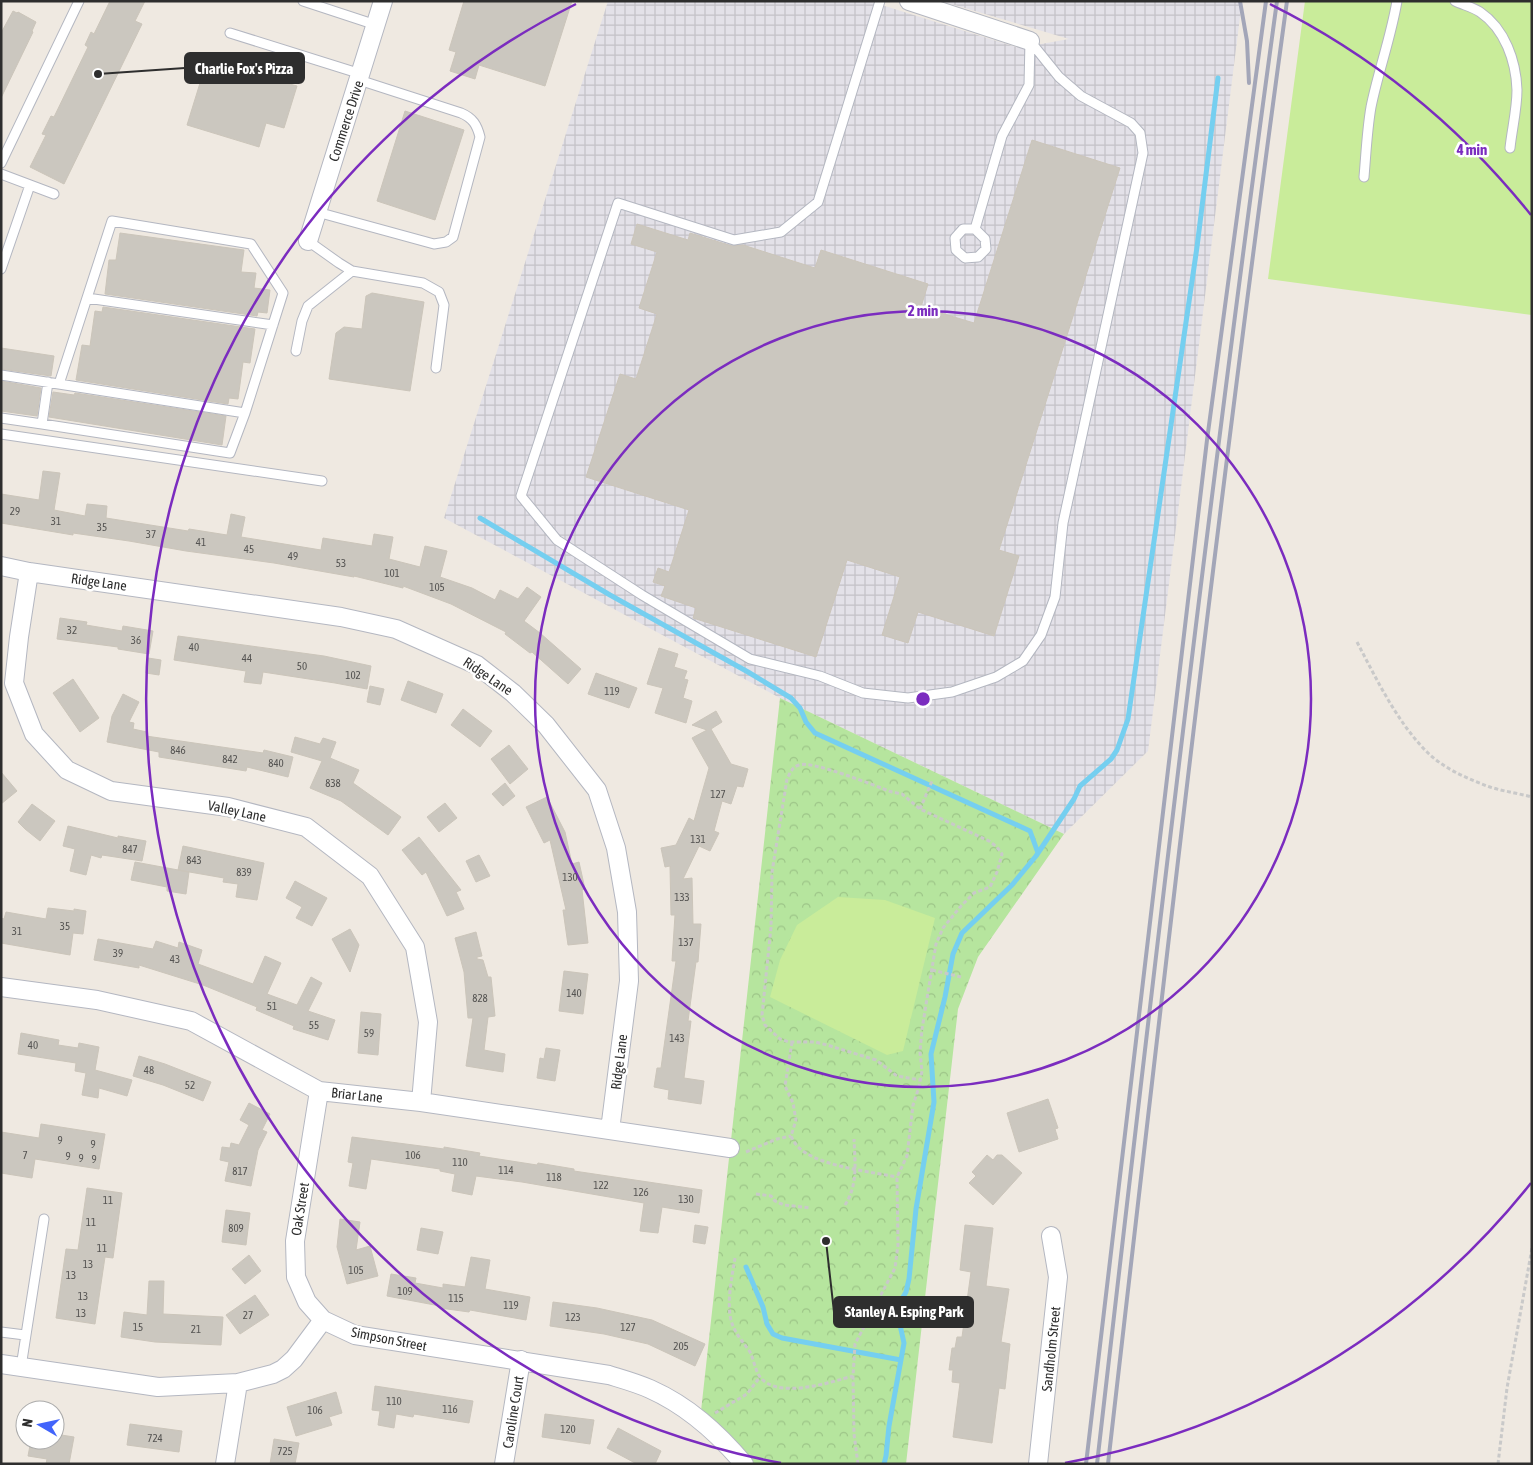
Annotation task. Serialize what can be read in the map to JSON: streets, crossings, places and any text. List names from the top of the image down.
{
  "streets": {
    "street": [
      "Commerce Drive",
      "Ridge Lane",
      "Valley Lane",
      "Briar Lane",
      "Oak Street",
      "Simpson Street",
      "Sandholm Street",
      "Caroline Court"
    ]
  },
  "crossings": [
    ["Ridge Lane", "Valley Lane"],
    ["Ridge Lane", "Briar Lane"],
    ["Valley Lane", "Briar Lane"],
    ["Briar Lane", "Oak Street"],
    ["Oak Street", "Simpson Street"],
    ["Simpson Street", "Caroline Court"]
  ],
  "places": ["Charlie Fox's Pizza", "Stanley A. Esping Park"],
  "house_numbers": [
    "29",
    "31",
    "35",
    "37",
    "41",
    "45",
    "49",
    "53",
    "101",
    "105",
    "32",
    "36",
    "40",
    "44",
    "50",
    "102",
    "119",
    "846",
    "842",
    "840",
    "838",
    "127",
    "131",
    "847",
    "843",
    "839",
    "130",
    "133",
    "35",
    "31",
    "137",
    "39",
    "43",
    "140",
    "828",
    "51",
    "55",
    "59",
    "143",
    "40",
    "48",
    "52",
    "9",
    "9",
    "7",
    "106",
    "9",
    "9",
    "9",
    "110",
    "114",
    "817",
    "118",
    "122",
    "126",
    "130",
    "11",
    "11",
    "809",
    "11",
    "13",
    "105",
    "13",
    "109",
    "13",
    "115",
    "119",
    "13",
    "27",
    "123",
    "15",
    "127",
    "21",
    "205",
    "110",
    "116",
    "106",
    "120",
    "724",
    "725"
  ],
  "north": "left",
  "rings": ["4 min", "2 min"]
}
